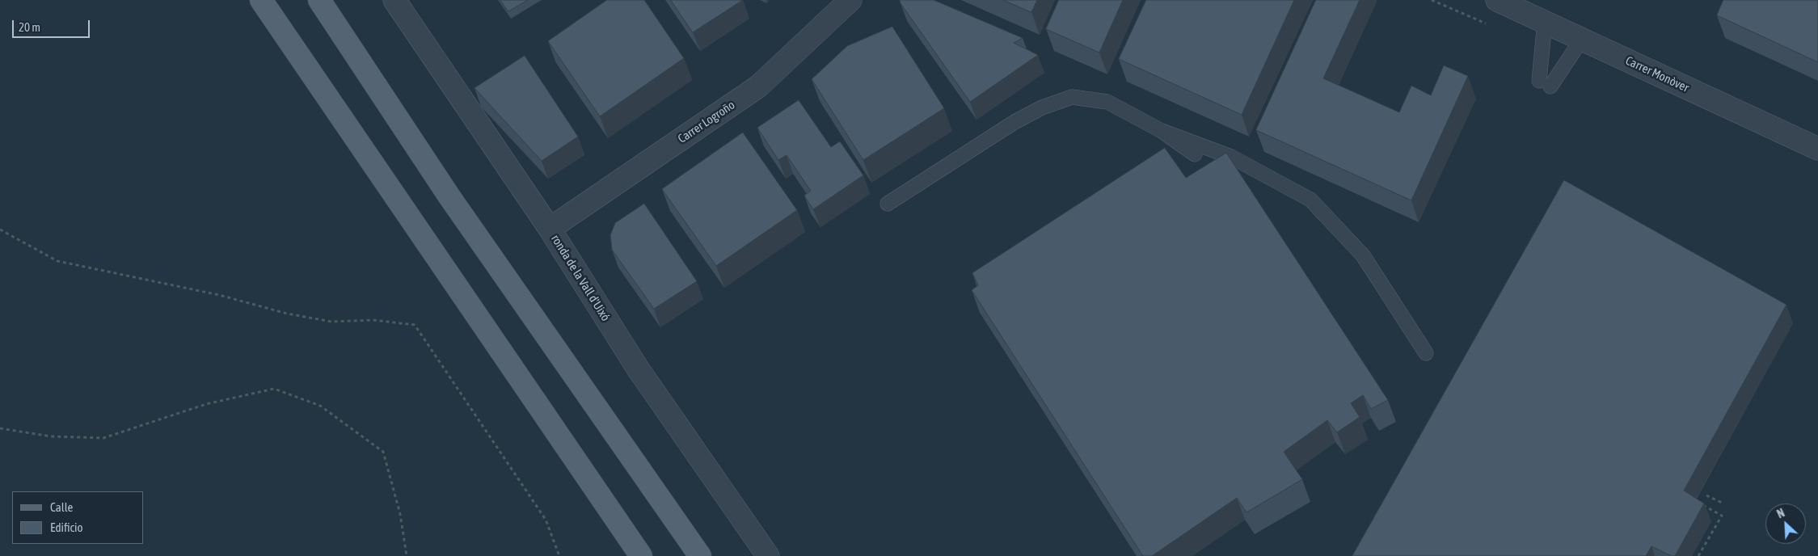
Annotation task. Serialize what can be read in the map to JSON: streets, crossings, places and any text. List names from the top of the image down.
{
  "streets": {
    "street": ["Carrer Monòver", "Carrer Logroño", "ronda de la Vall d'Uixó"]
  },
  "crossings": [
    ["Carrer Logroño", "ronda de la Vall d'Uixó"]
  ],
  "legend": ["Calle", "Edificio"],
  "scale_bar": "20 m",
  "north": "top left"
}
